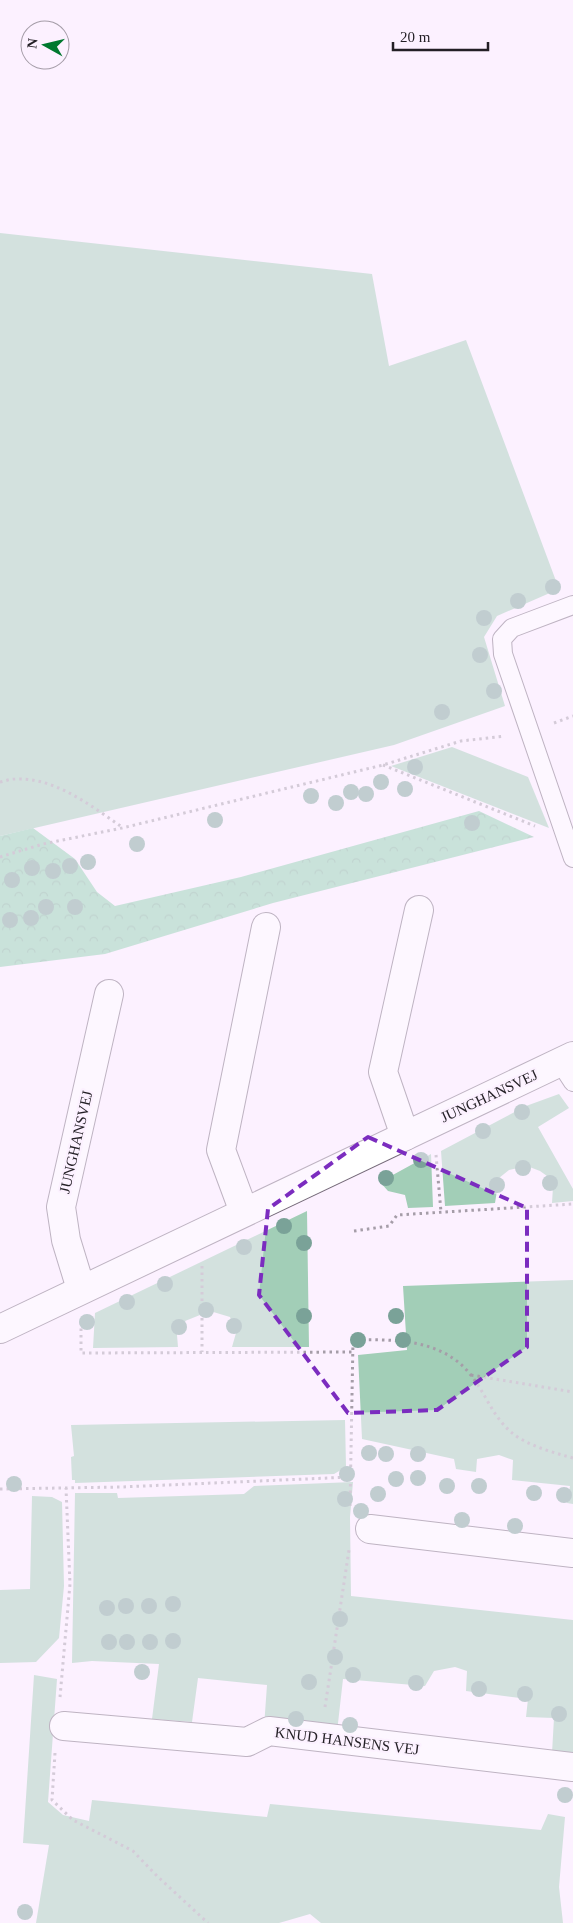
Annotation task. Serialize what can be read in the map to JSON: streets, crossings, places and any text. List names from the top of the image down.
{
  "streets": {
    "street": ["JUNGHANSVEJ", "KNUD HANSENS VEJ"]
  },
  "scale_bar": "20 m",
  "north": "left"
}
